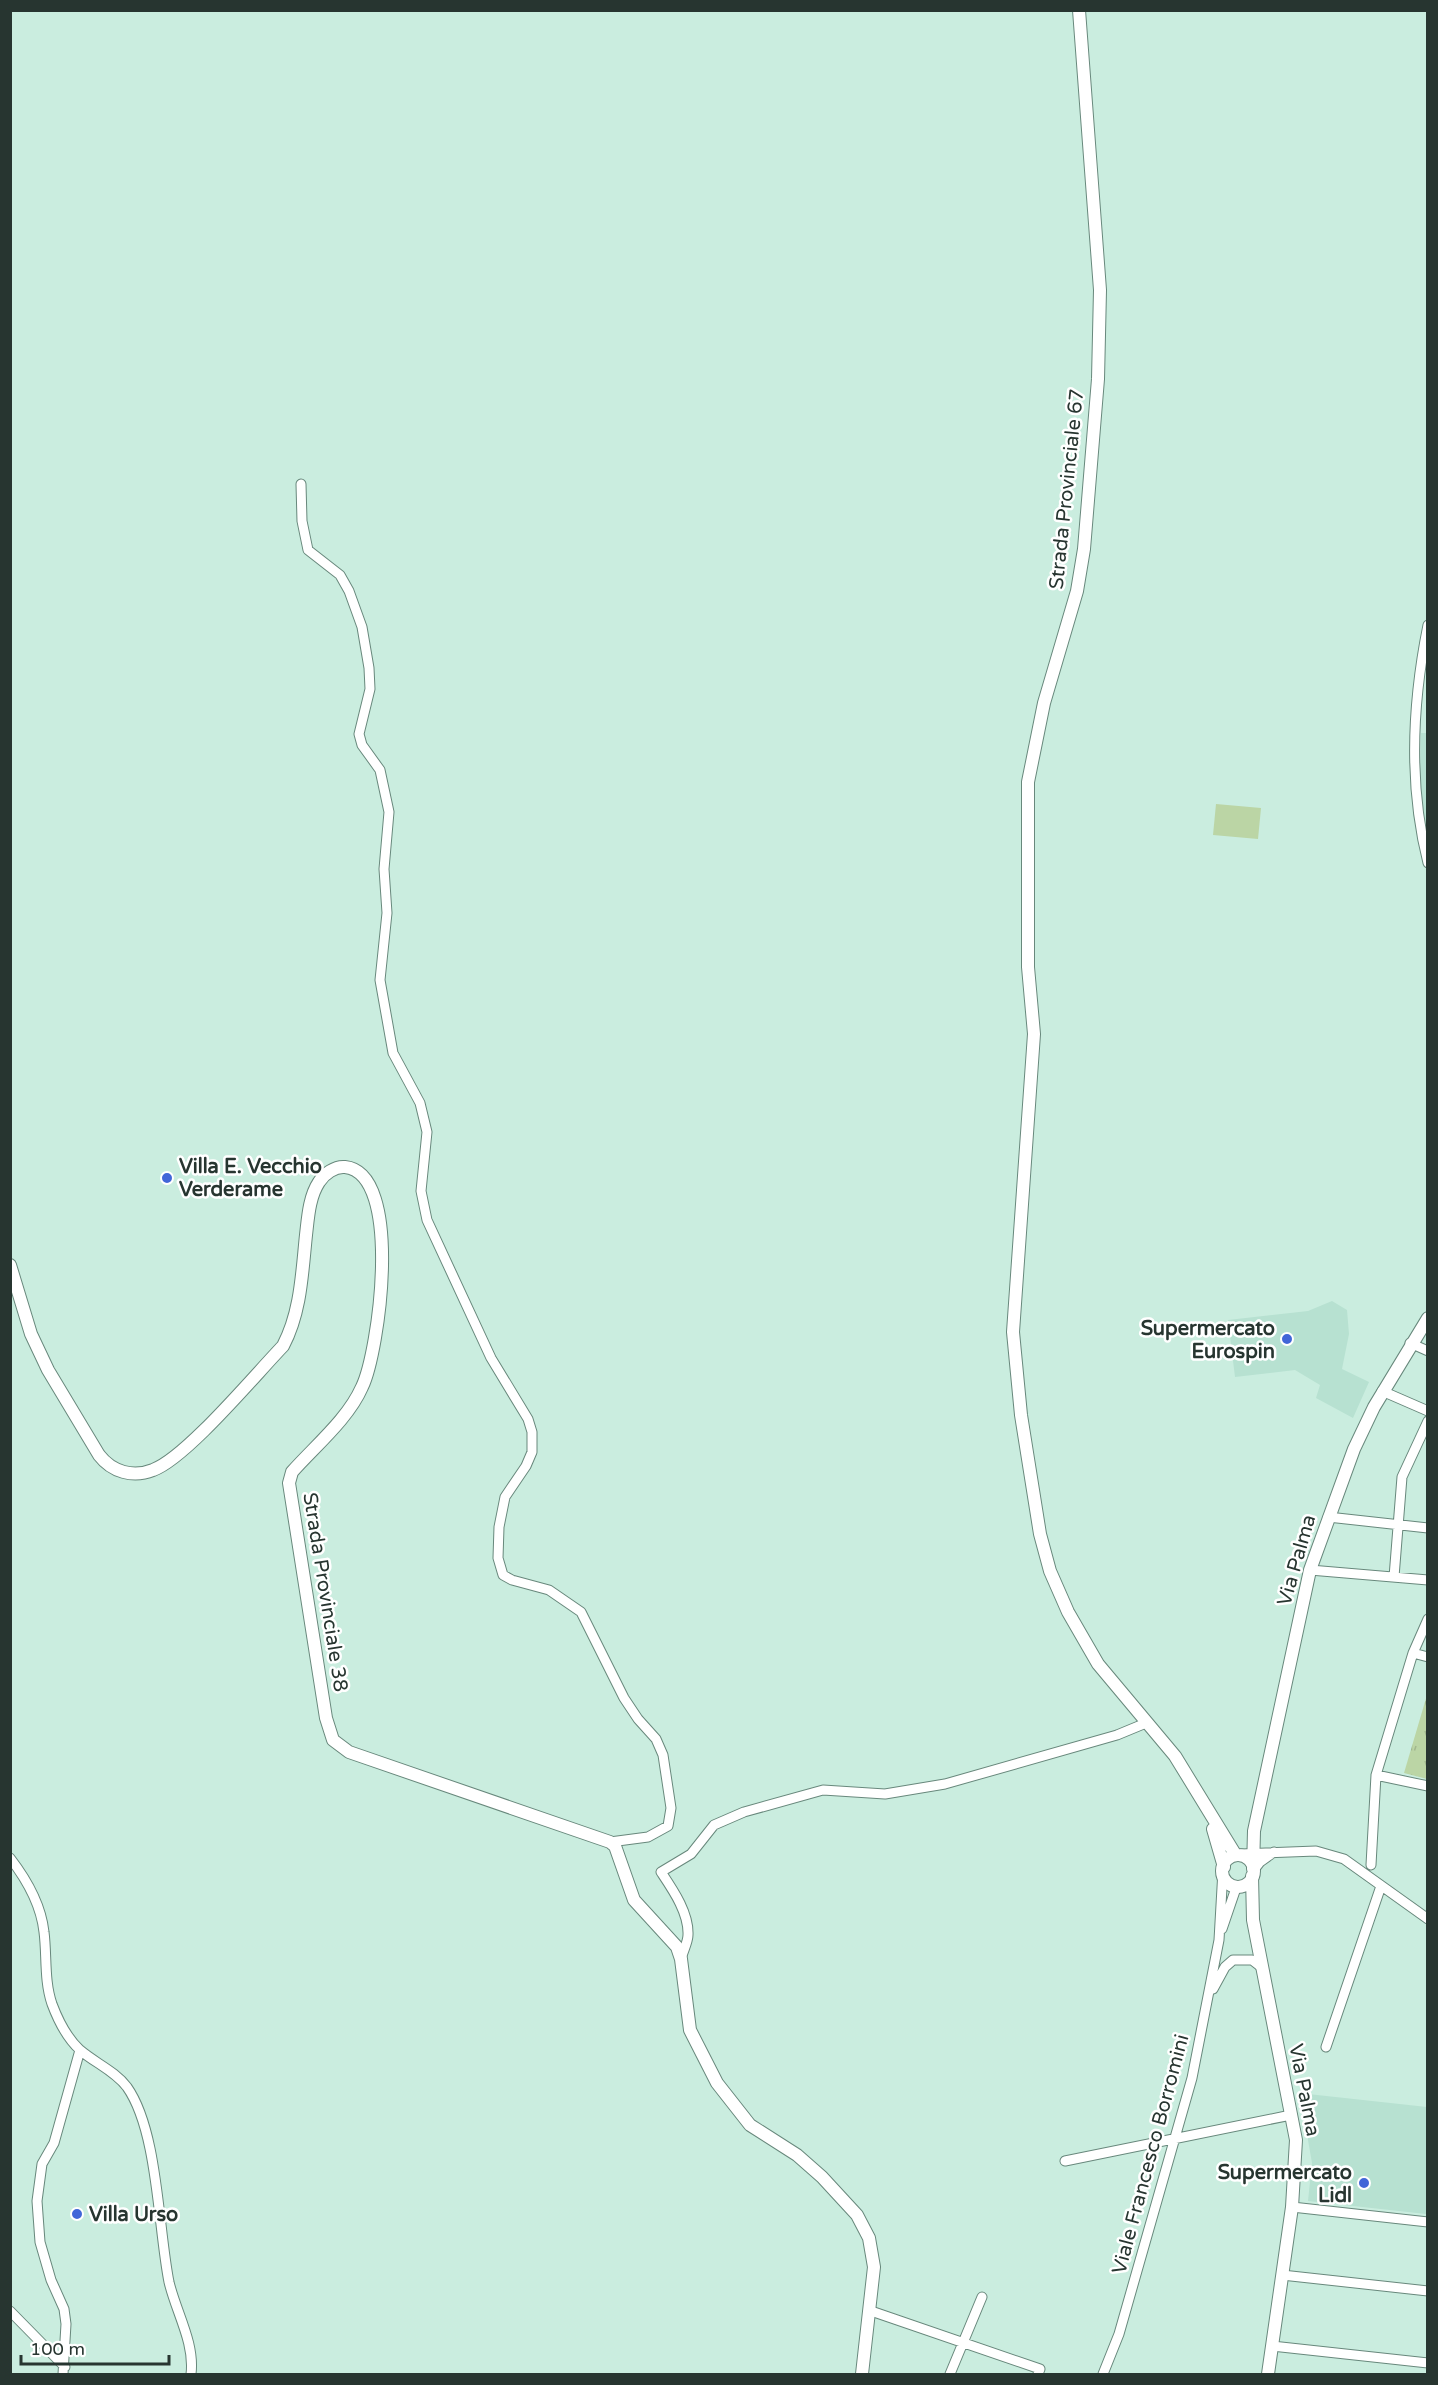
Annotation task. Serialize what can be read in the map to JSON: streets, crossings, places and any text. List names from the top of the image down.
{
  "streets": {
    "street": [
      "Strada Provinciale 67",
      "Via Palma",
      "Strada Provinciale 38",
      "Viale Francesco Borromini"
    ]
  },
  "places": [
    "Villa E. Vecchio Verderame",
    "Supermercato Eurospin",
    "Supermercato Lidl",
    "Villa Urso"
  ],
  "scale_bar": "100 m"
}
